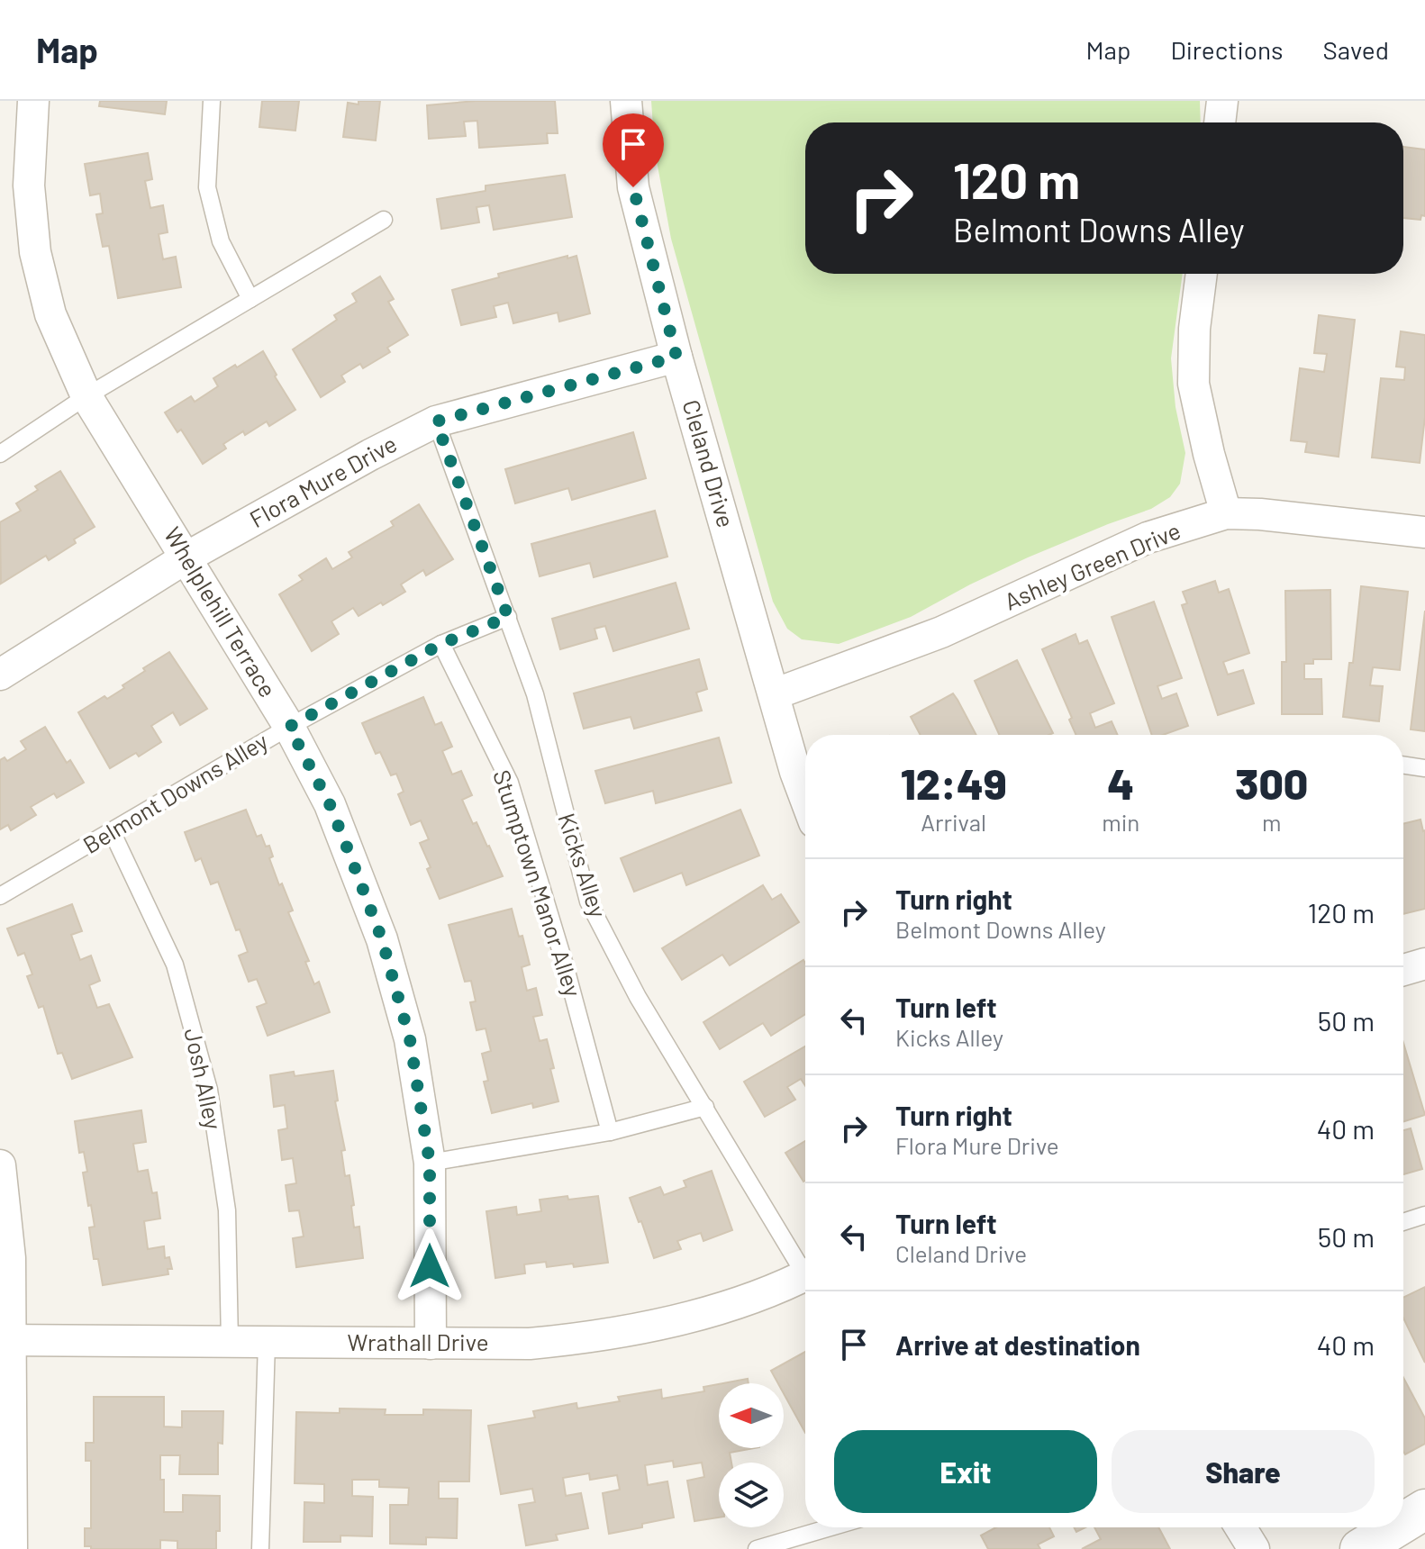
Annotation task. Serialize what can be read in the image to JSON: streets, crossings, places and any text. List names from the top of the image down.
{
  "streets": {
    "street": [
      "Cleland Drive",
      "Flora Mure Drive",
      "Ashley Green Drive",
      "Whelplehill Terrace",
      "Wrathall Drive"
    ],
    "lane": [
      "Belmont Downs Alley",
      "Kicks Alley",
      "Stumptown Manor Alley",
      "Josh Alley"
    ]
  },
  "crossings": [
    ["Cleland Drive", "Flora Mure Drive"],
    ["Cleland Drive", "Ashley Green Drive"],
    ["Flora Mure Drive", "Whelplehill Terrace"],
    ["Flora Mure Drive", "Kicks Alley"],
    ["Whelplehill Terrace", "Belmont Downs Alley"],
    ["Whelplehill Terrace", "Wrathall Drive"],
    ["Belmont Downs Alley", "Kicks Alley"],
    ["Belmont Downs Alley", "Stumptown Manor Alley"],
    ["Belmont Downs Alley", "Josh Alley"],
    ["Josh Alley", "Wrathall Drive"]
  ],
  "north": "left",
  "page": {
    "header": "Map",
    "nav": ["Map", "Directions", "Saved"],
    "turn": ["120 m", "Belmont Downs Alley"],
    "eta": [
      "12:49",
      "Arrival",
      "4",
      "min",
      "300",
      "m"
    ],
    "list": [
      {
        "name": "Turn right",
        "note": "Belmont Downs Alley",
        "value": "120 m"
      },
      {
        "name": "Turn left",
        "note": "Kicks Alley",
        "value": "50 m"
      },
      {
        "name": "Turn right",
        "note": "Flora Mure Drive",
        "value": "40 m"
      },
      {
        "name": "Turn left",
        "note": "Cleland Drive",
        "value": "50 m"
      },
      {
        "name": "Arrive at destination",
        "value": "40 m"
      }
    ],
    "buttons": ["Exit", "Share"]
  }
}
